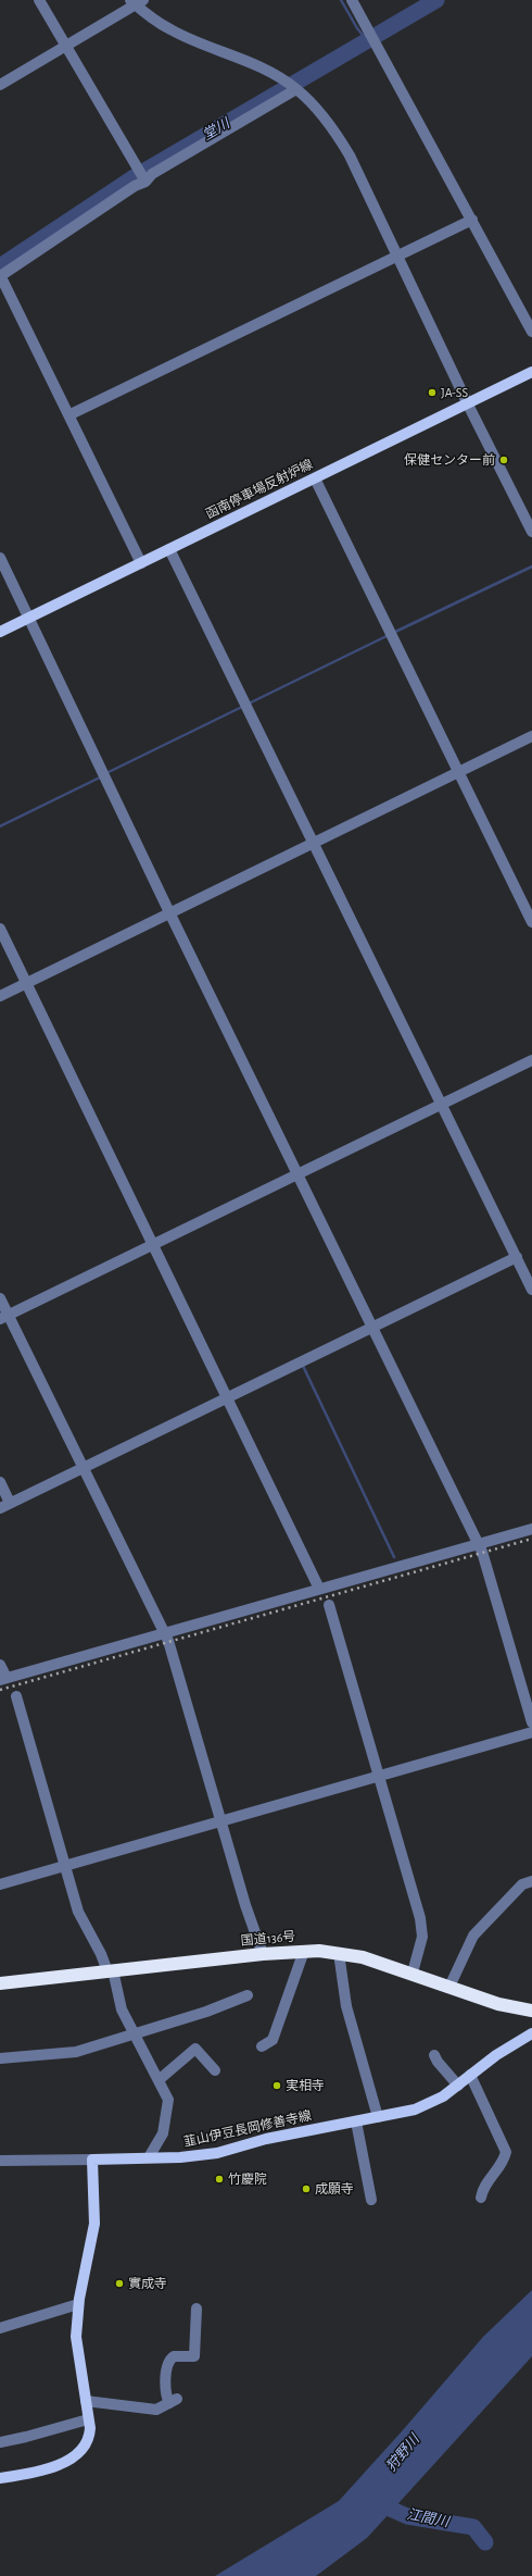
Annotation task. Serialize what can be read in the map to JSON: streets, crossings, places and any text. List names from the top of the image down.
{
  "streets": {
    "highway": ["国道136号"],
    "main road": ["函南停車場反射炉線", "韮山伊豆長岡修善寺線"]
  },
  "water": ["堂川", "狩野川", "江間川"],
  "places": [
    "JA-SS",
    "保健センター前",
    "実相寺",
    "竹慶院",
    "成願寺",
    "實成寺"
  ]
}
